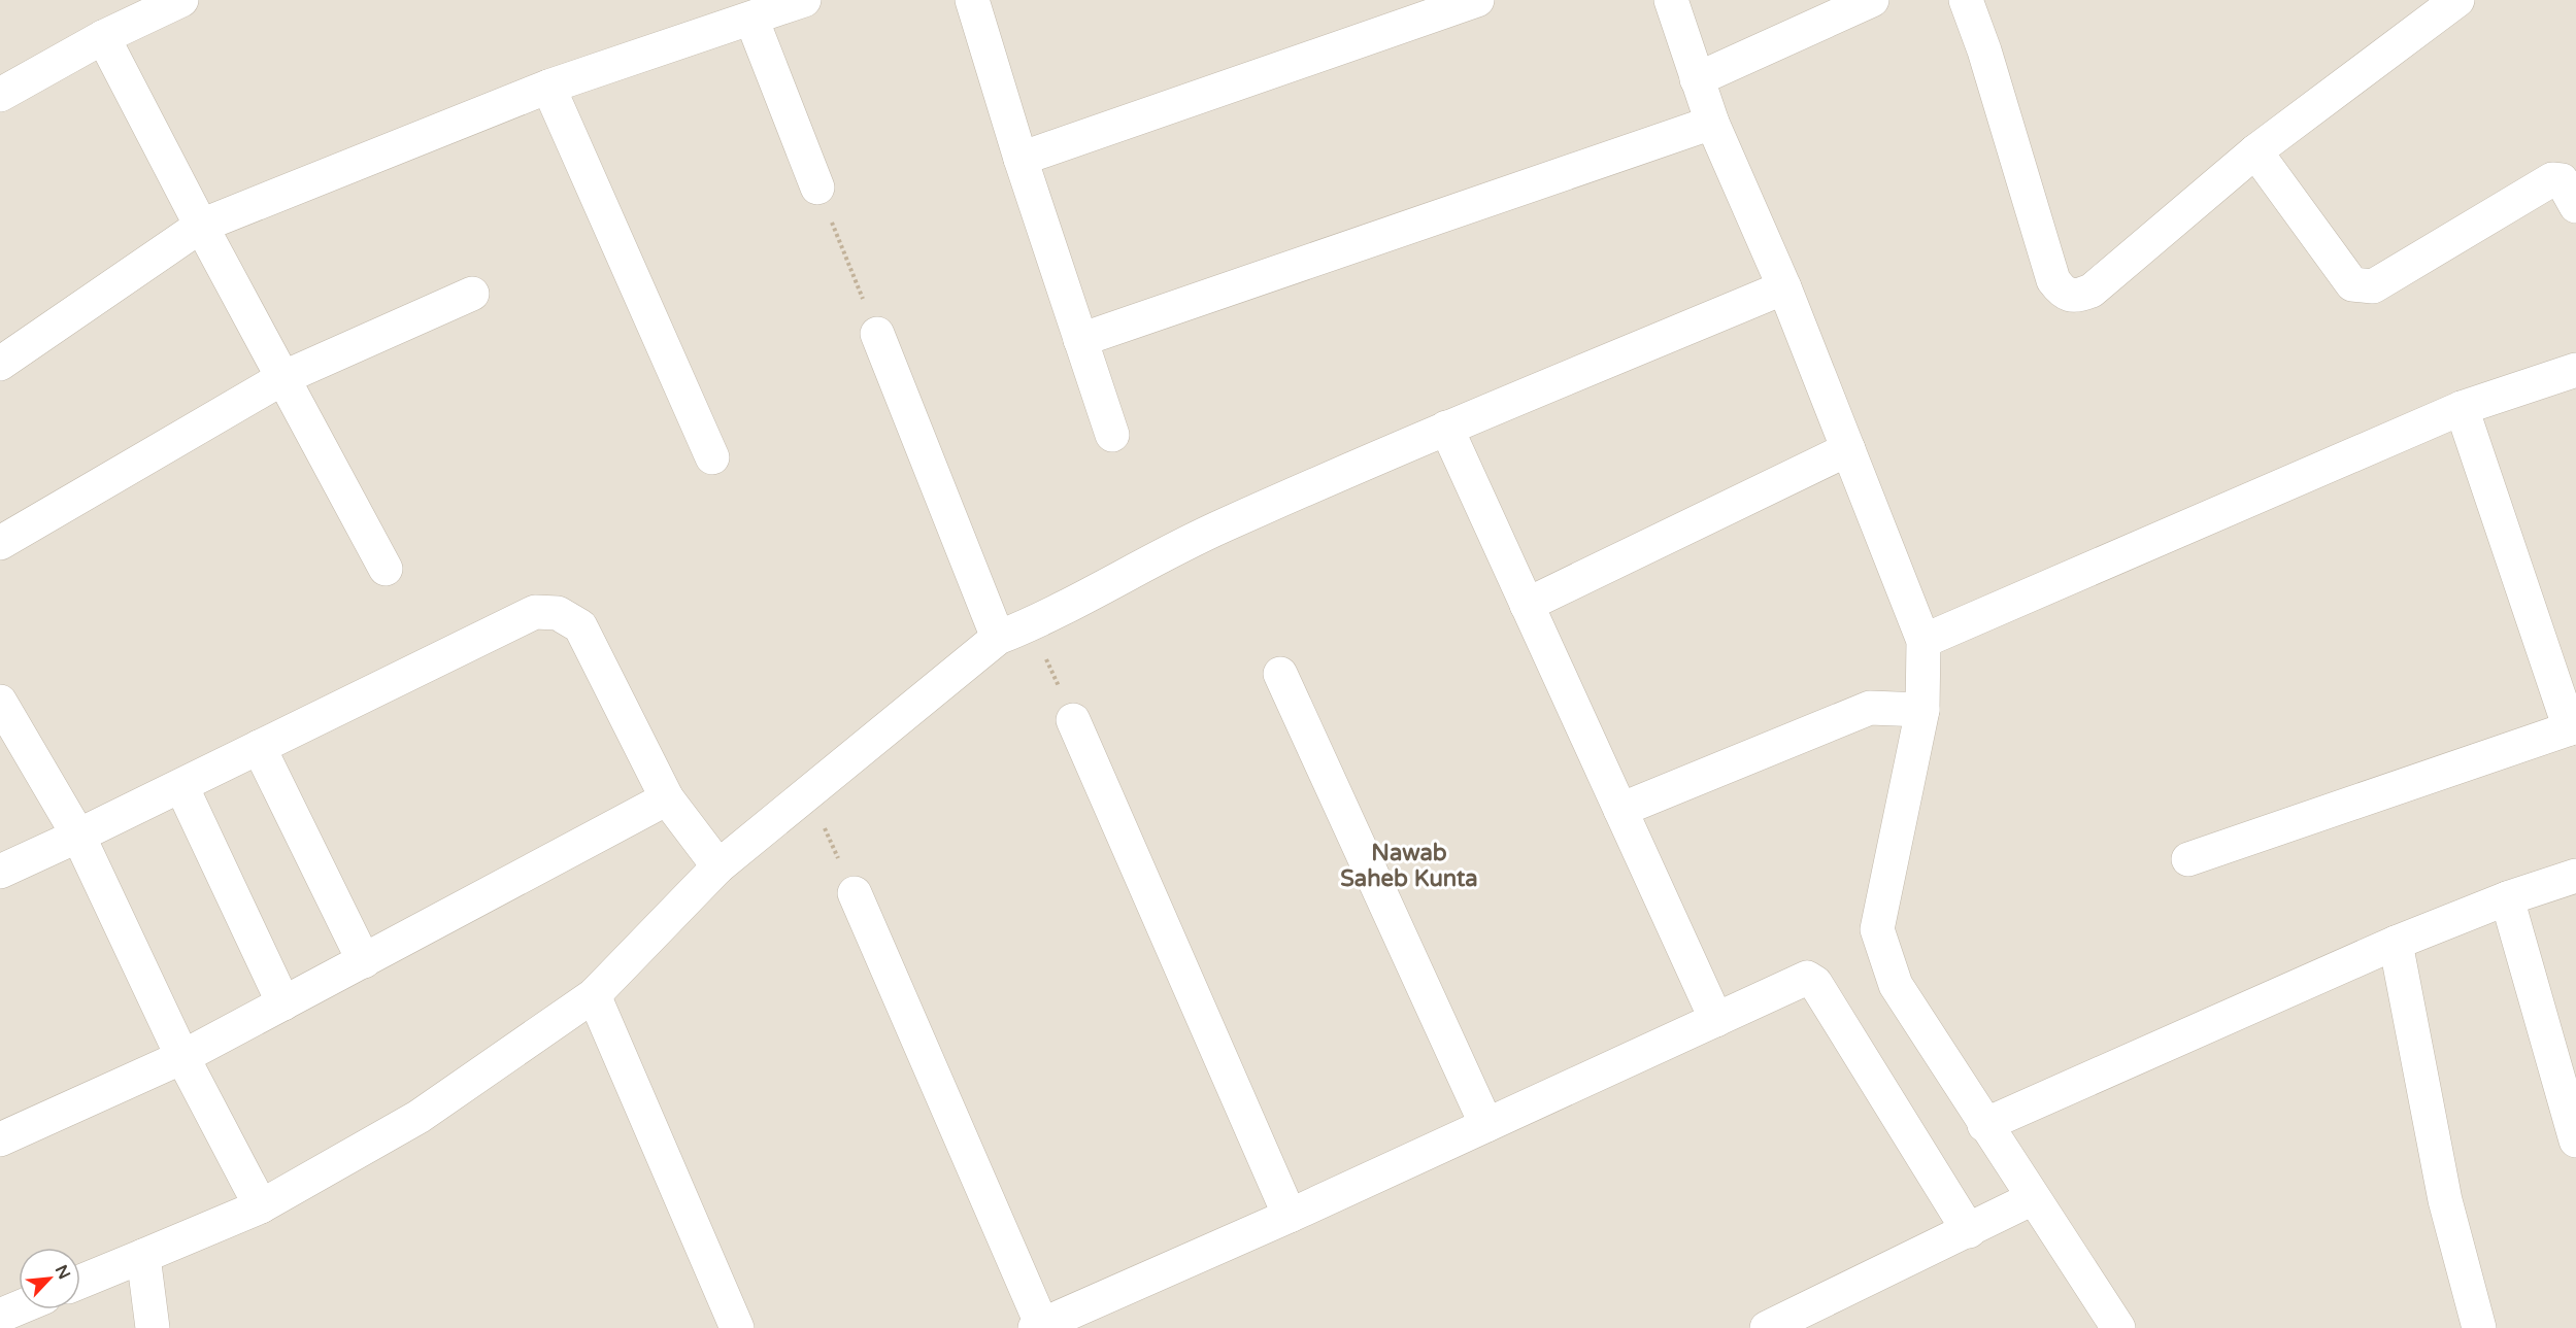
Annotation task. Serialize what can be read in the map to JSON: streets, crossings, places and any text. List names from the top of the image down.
{
  "districts": ["Nawab Saheb Kunta"],
  "north": "top right"
}
